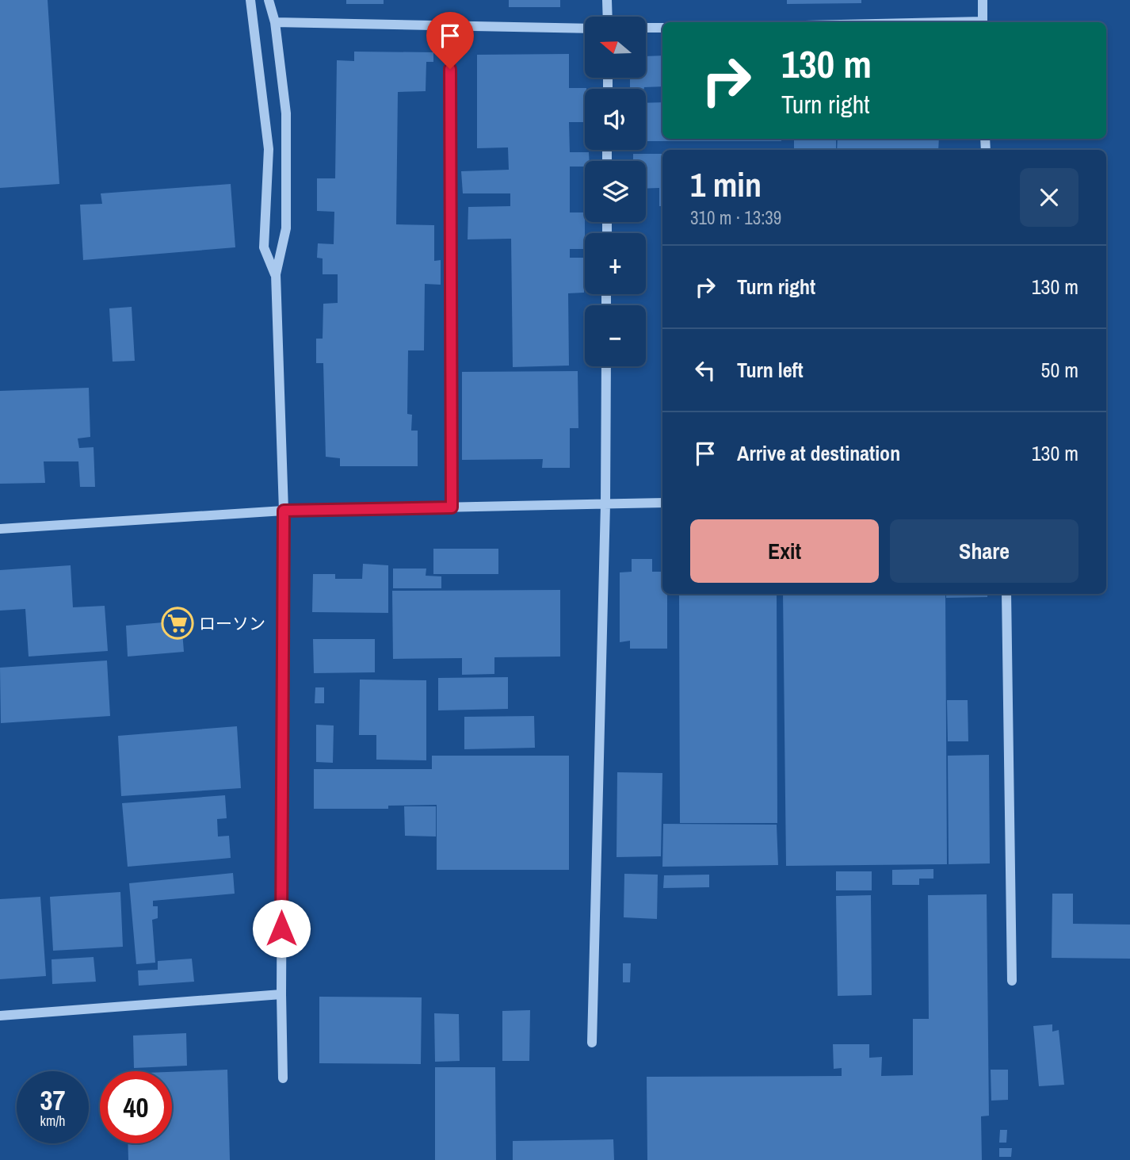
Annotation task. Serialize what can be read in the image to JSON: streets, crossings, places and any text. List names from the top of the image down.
{
  "places": {
    "supermarket": ["ローソン"]
  },
  "north": "left",
  "page": {
    "map_buttons": ["+", "−"],
    "turn": ["130 m", "Turn right"],
    "heading": ["1 min", "310 m · 13:39"],
    "list": [
      {
        "name": "Turn right",
        "value": "130 m"
      },
      {
        "name": "Turn left",
        "value": "50 m"
      },
      {
        "name": "Arrive at destination",
        "value": "130 m"
      }
    ],
    "buttons": ["Exit", "Share"],
    "speed": "37 km/h",
    "limit": "40"
  }
}
